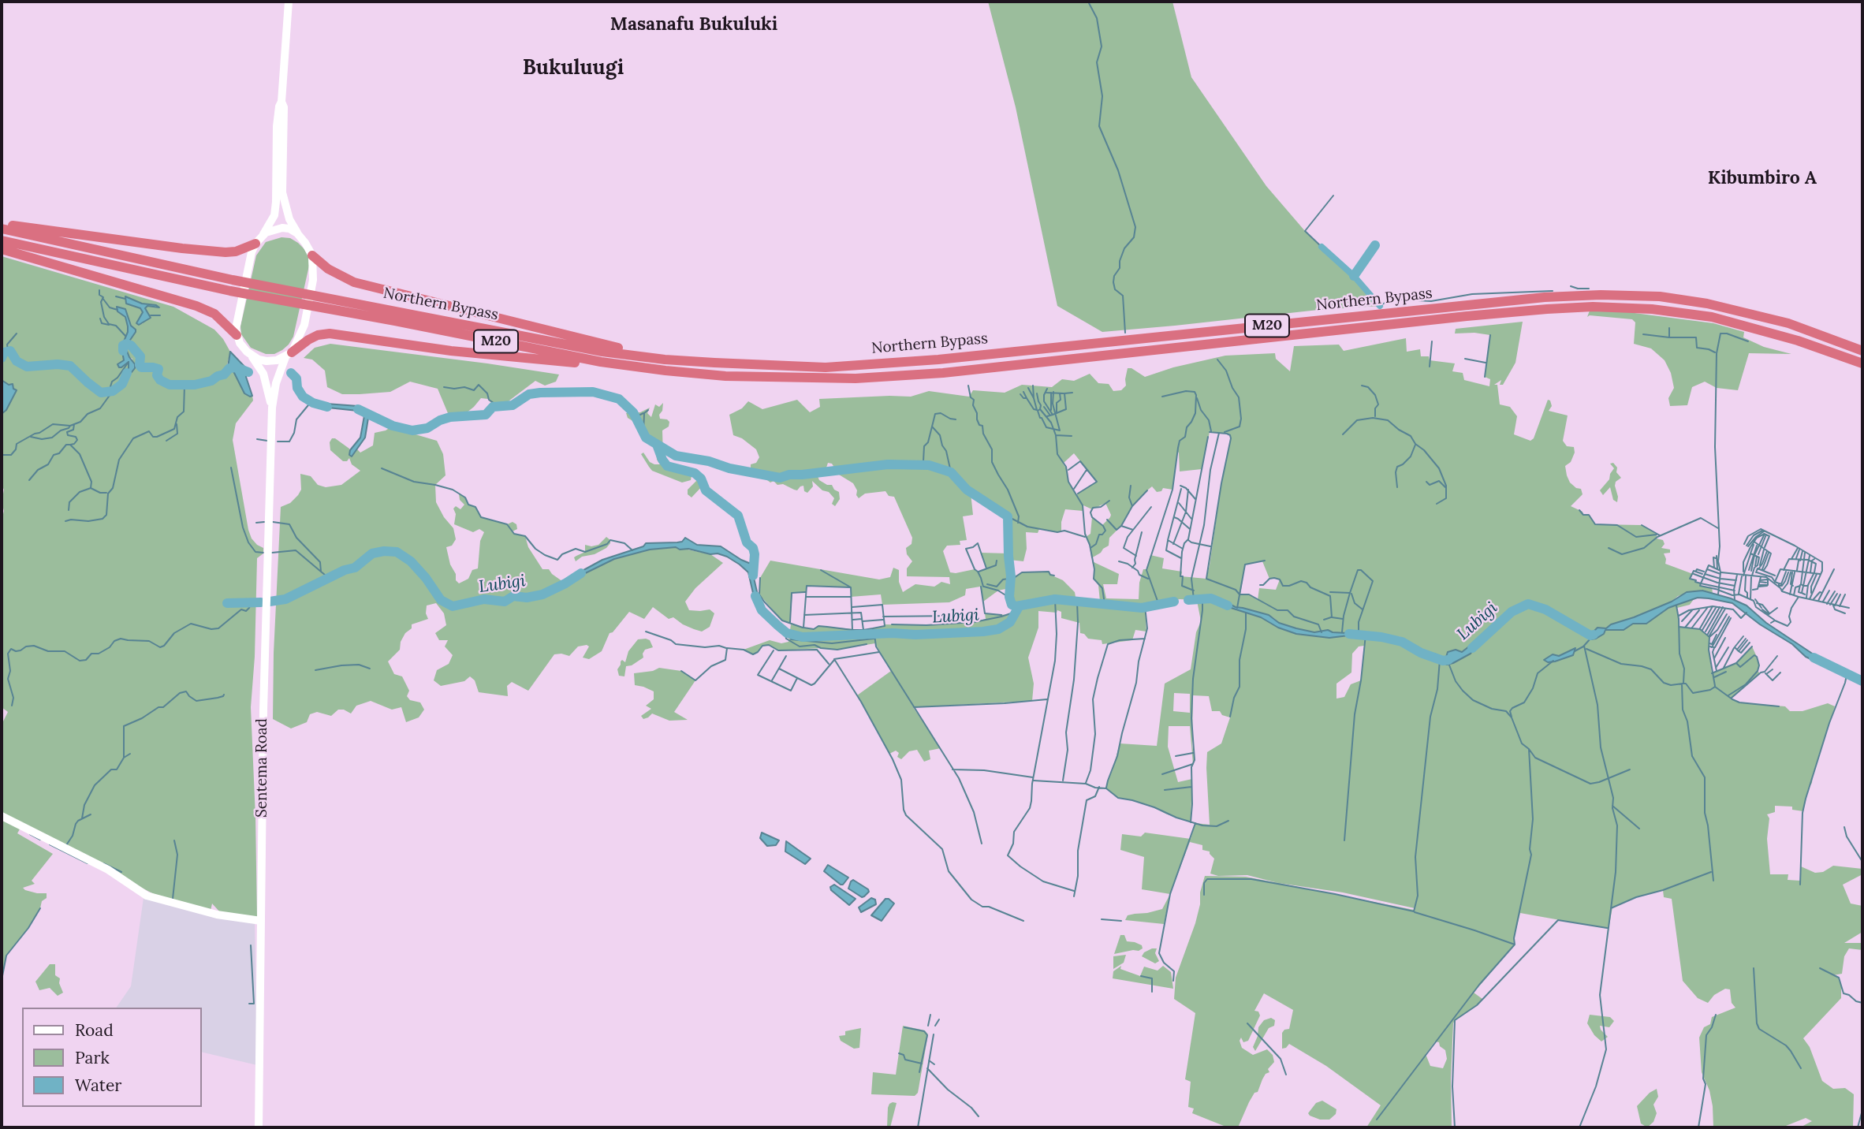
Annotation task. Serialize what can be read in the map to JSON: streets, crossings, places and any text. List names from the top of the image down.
{
  "streets": {
    "highway": ["Northern Bypass", "M20"],
    "main road": ["Sentema Road"]
  },
  "districts": ["Masanafu Bukuluki", "Bukuluugi", "Kibumbiro A"],
  "water": ["Lubigi"],
  "legend": ["Road", "Park", "Water"]
}
